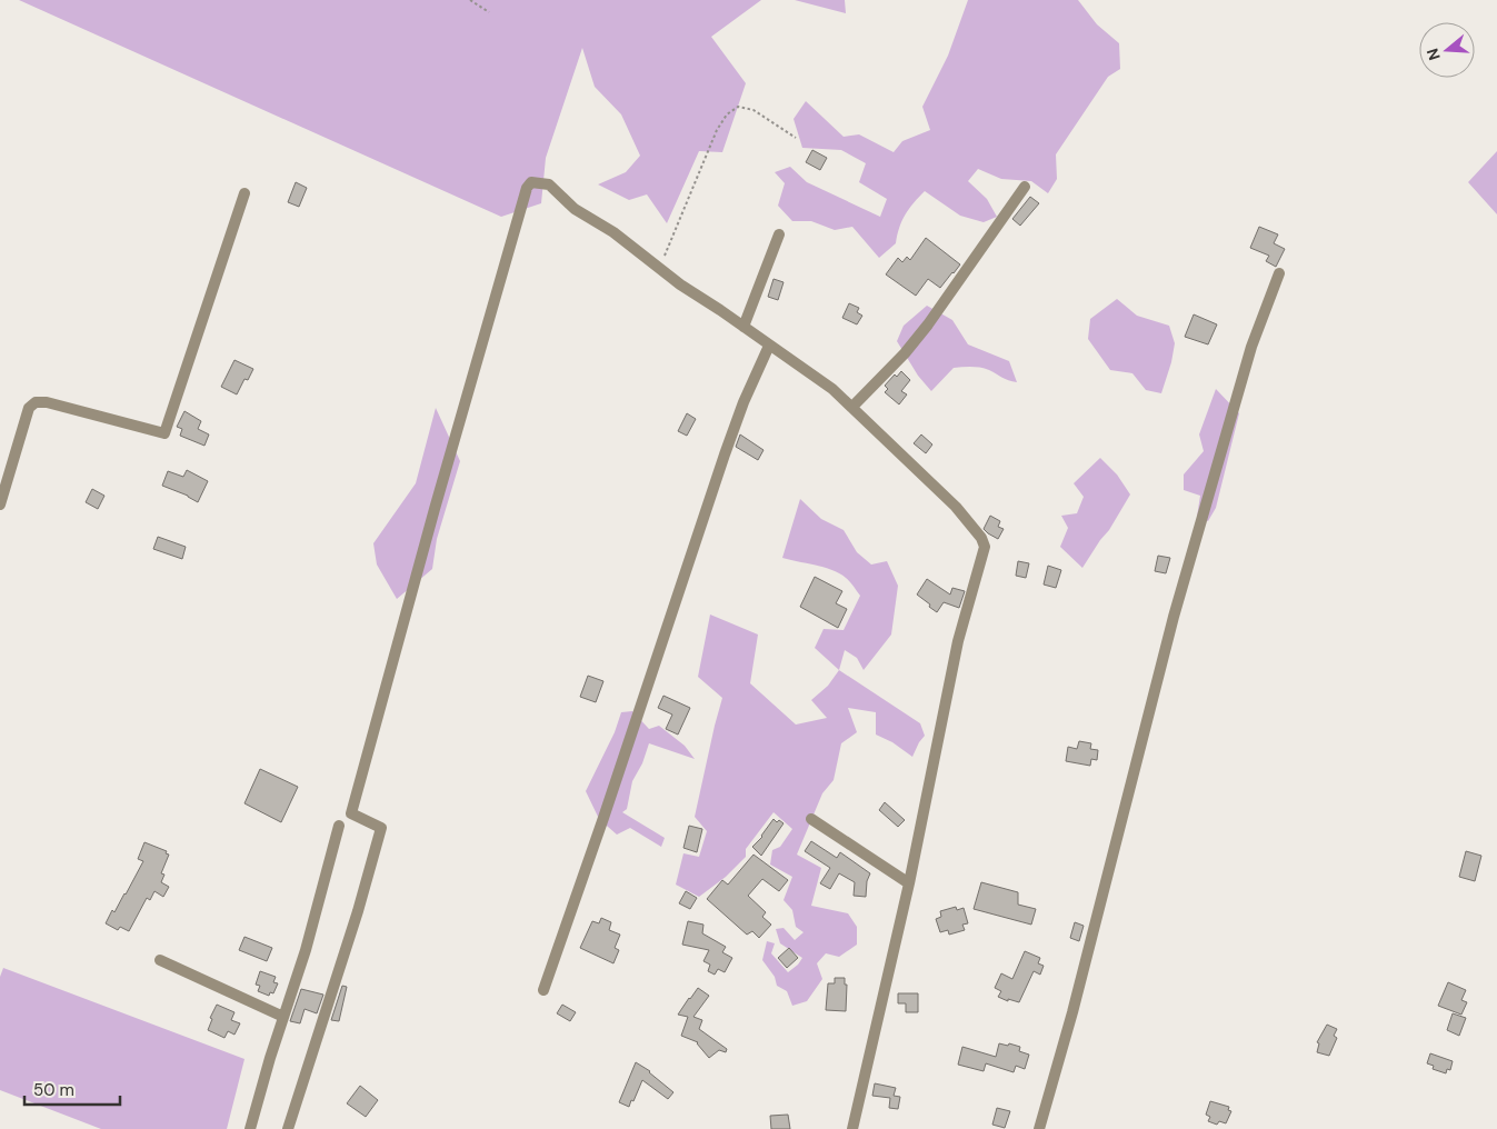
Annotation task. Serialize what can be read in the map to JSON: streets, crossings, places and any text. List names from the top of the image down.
{
  "scale_bar": "50 m",
  "north": "left"
}
